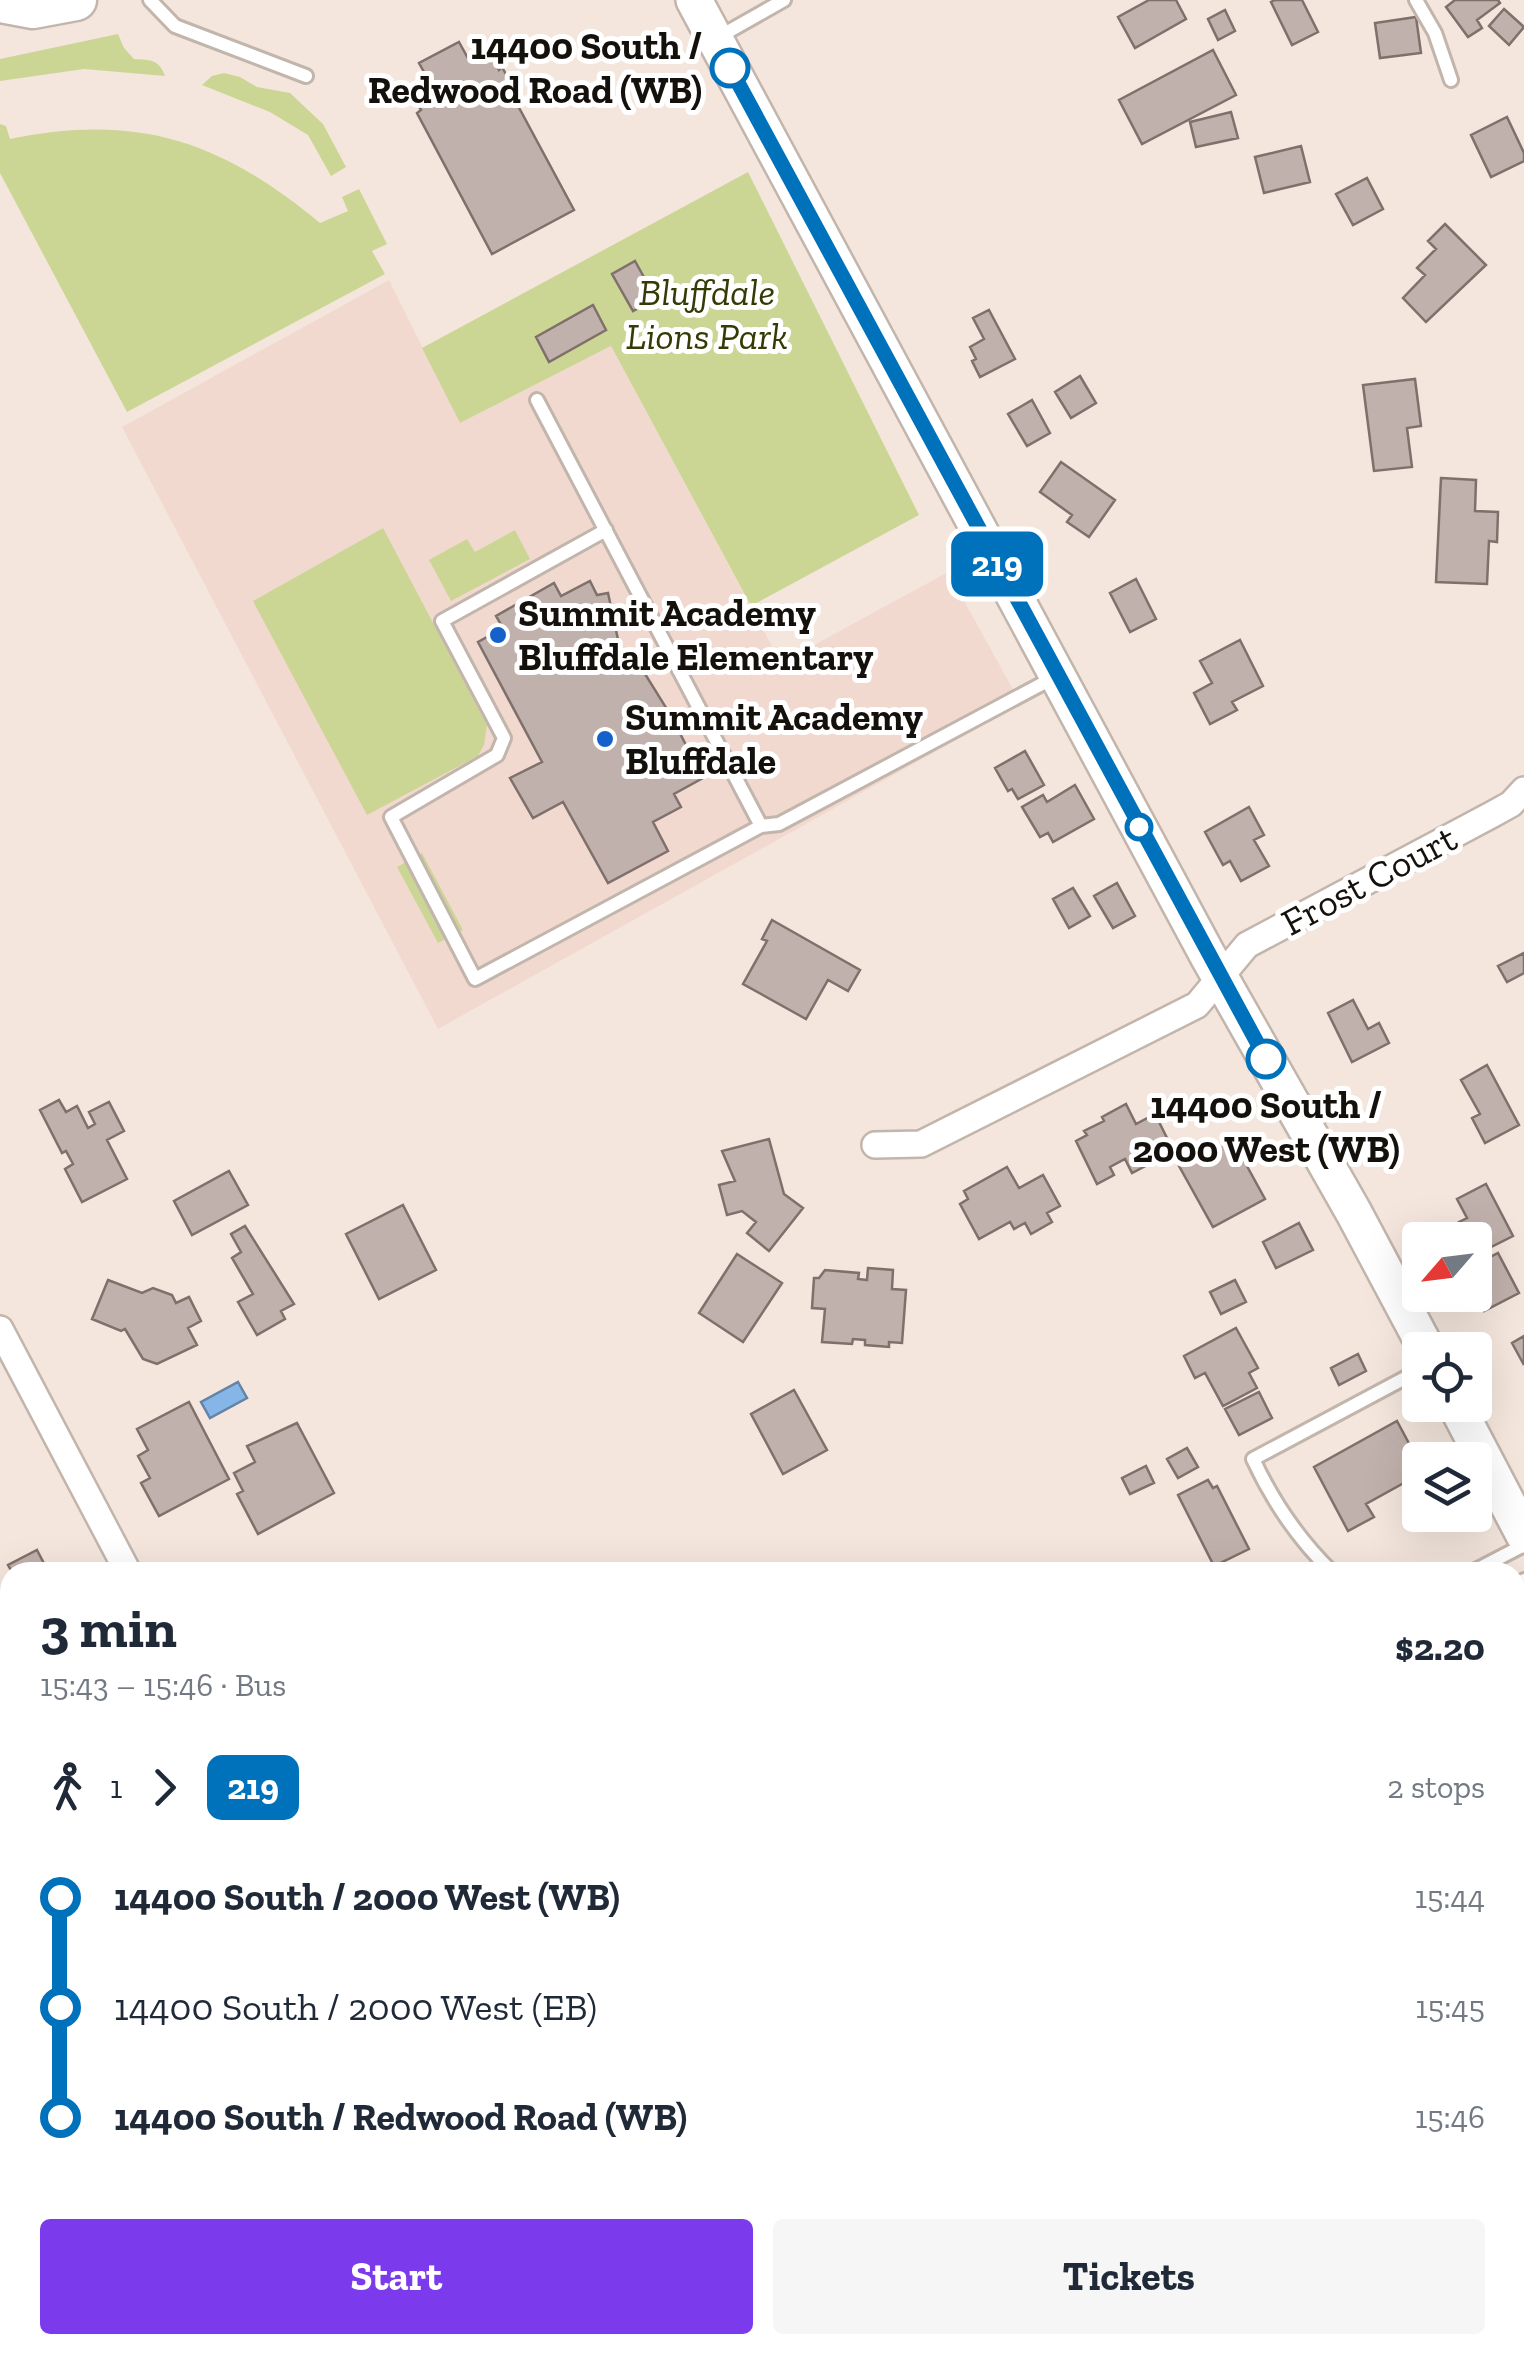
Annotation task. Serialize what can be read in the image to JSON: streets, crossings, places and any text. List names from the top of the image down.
{
  "streets": {
    "street": ["Frost Court"]
  },
  "parks": ["Bluffdale Lions Park"],
  "places": [
    "14400 South / Redwood Road (WB)",
    "Summit Academy Bluffdale Elementary",
    "Summit Academy Bluffdale",
    "14400 South / 2000 West (WB)"
  ],
  "lines": ["bus line 219"],
  "north": "bottom left",
  "page": {
    "on_map": "219",
    "heading": ["3 min", "15:43 – 15:46 · Bus", "$2.20"],
    "legs": ["1", "219", "2 stops"],
    "list": [
      {
        "name": "14400 South / 2000 West (WB)",
        "value": "15:44"
      },
      {
        "name": "14400 South / 2000 West (EB)",
        "value": "15:45"
      },
      {
        "name": "14400 South / Redwood Road (WB)",
        "value": "15:46"
      }
    ],
    "buttons": ["Start", "Tickets"]
  }
}
